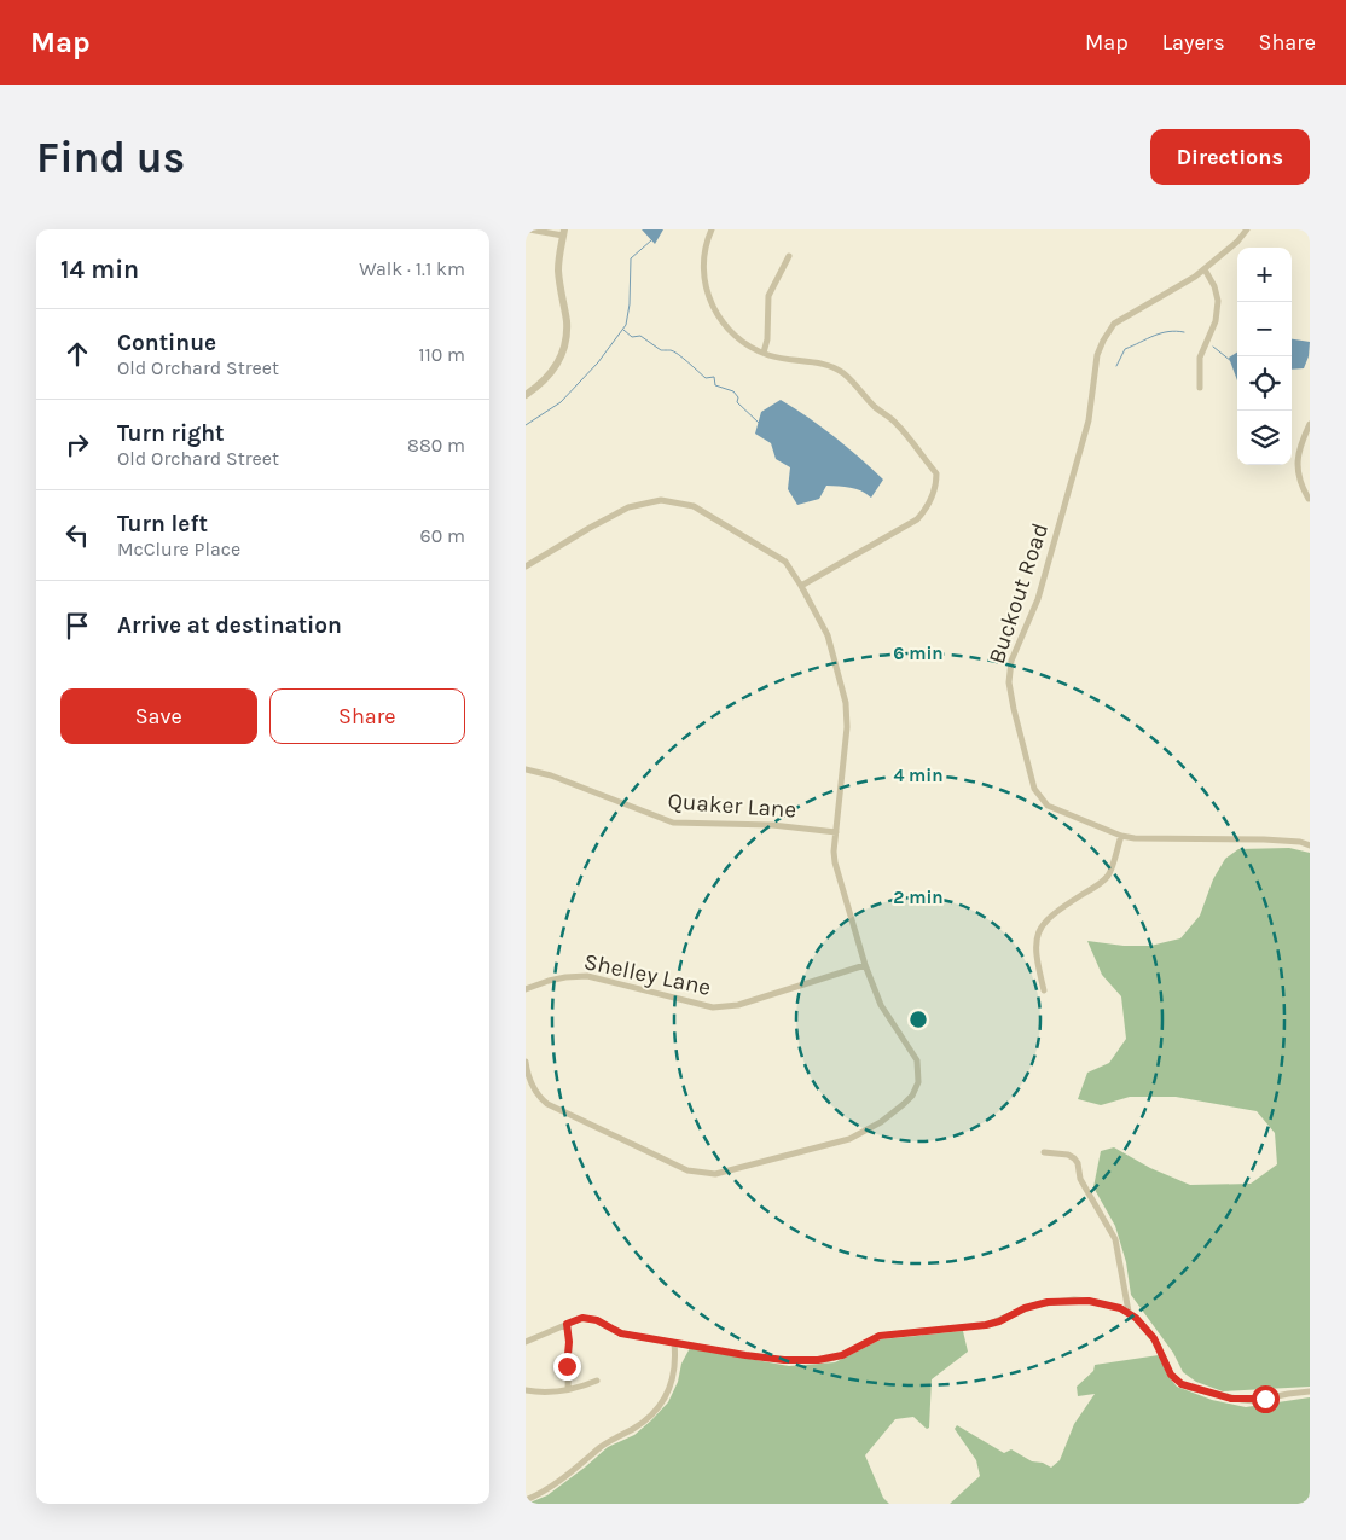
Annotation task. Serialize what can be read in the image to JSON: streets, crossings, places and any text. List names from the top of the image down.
{
  "streets": {
    "street": ["Buckout Road", "Quaker Lane", "Shelley Lane"]
  },
  "page": {
    "header": "Map",
    "nav": ["Map", "Layers", "Share"],
    "buttons": [
      "Directions",
      ["Save", "Share"]
    ],
    "title": "Find us",
    "heading": ["14 min", "Walk · 1.1 km"],
    "map_buttons": ["+", "−"],
    "list": [
      ["Continue", "Old Orchard Street", "110 m"],
      ["Turn right", "Old Orchard Street", "880 m"],
      ["Turn left", "McClure Place", "60 m"],
      "Arrive at destination"
    ]
  },
  "rings": ["6 min", "4 min", "2 min"]
}
